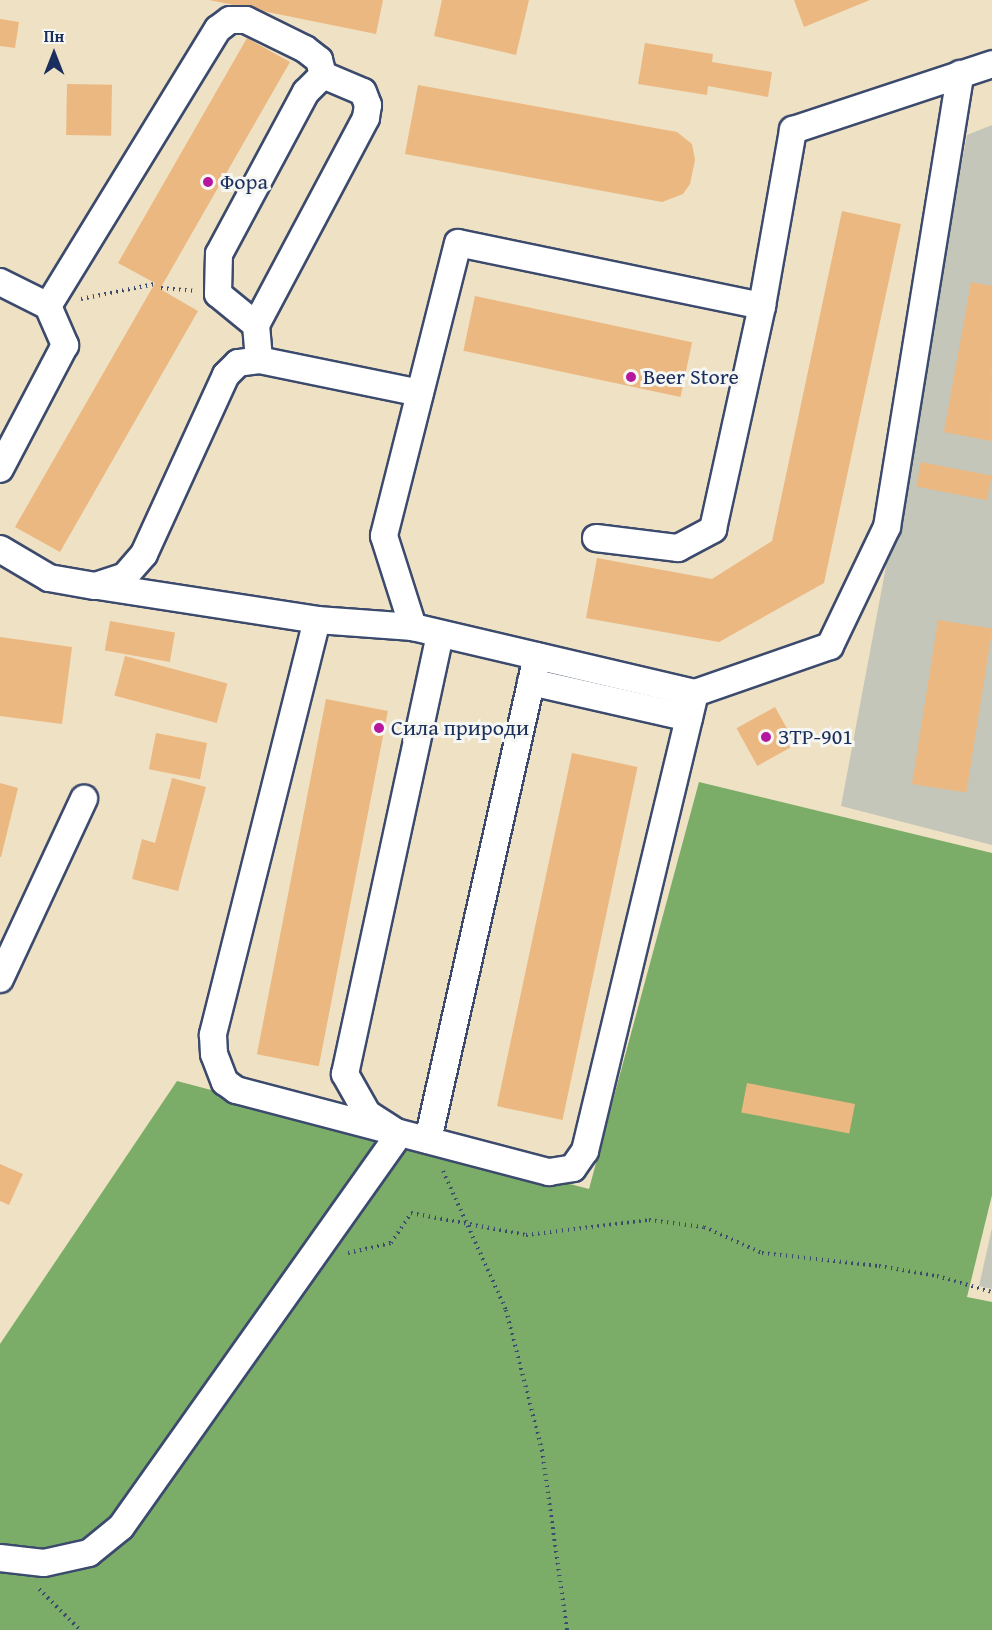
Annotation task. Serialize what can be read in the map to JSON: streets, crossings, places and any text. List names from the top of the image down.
{
  "places": [
    "Фора",
    "Beer Store",
    "Сила природи",
    "ЗТР-901"
  ],
  "north": "top"
}
